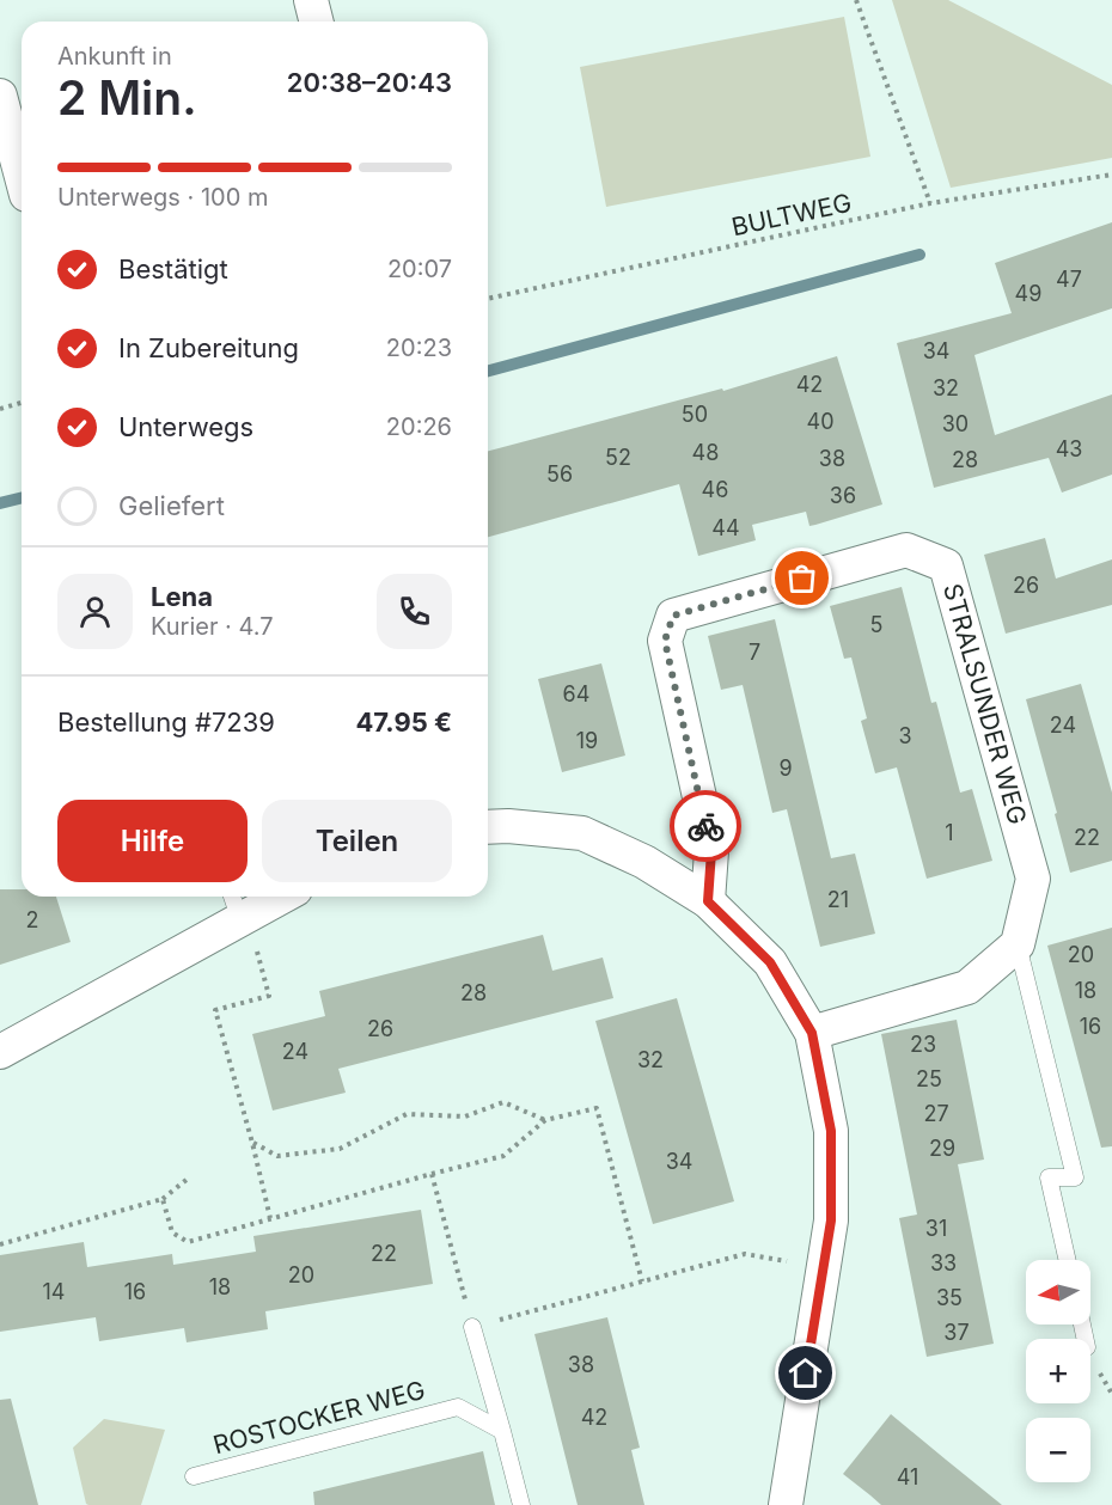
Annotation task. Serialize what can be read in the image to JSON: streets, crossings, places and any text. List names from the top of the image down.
{
  "streets": {
    "street": ["STRALSUNDER WEG"],
    "lane": ["ROSTOCKER WEG"],
    "path": ["BULTWEG"]
  },
  "house_numbers": [
    "47",
    "49",
    "34",
    "42",
    "32",
    "50",
    "40",
    "30",
    "43",
    "48",
    "52",
    "38",
    "28",
    "56",
    "46",
    "36",
    "44",
    "26",
    "5",
    "7",
    "64",
    "24",
    "3",
    "19",
    "9",
    "1",
    "22",
    "21",
    "2",
    "20",
    "18",
    "28",
    "16",
    "26",
    "23",
    "24",
    "32",
    "25",
    "27",
    "29",
    "34",
    "31",
    "22",
    "33",
    "20",
    "18",
    "14",
    "16",
    "35",
    "37",
    "38",
    "42",
    "41"
  ],
  "north": "left",
  "page": {
    "heading": ["2 Min.", "Ankunft in", "20:38–20:43"],
    "panel": [
      "Lena",
      "Kurier · 4.7",
      "Bestellung #7239",
      "47.95 €"
    ],
    "bar": "Unterwegs · 100 m",
    "list": [
      ["Bestätigt", "20:07"],
      ["In Zubereitung", "20:23"],
      ["Unterwegs", "20:26"],
      "Geliefert"
    ],
    "buttons": ["Hilfe", "Teilen"],
    "map_buttons": ["+", "−"]
  }
}
